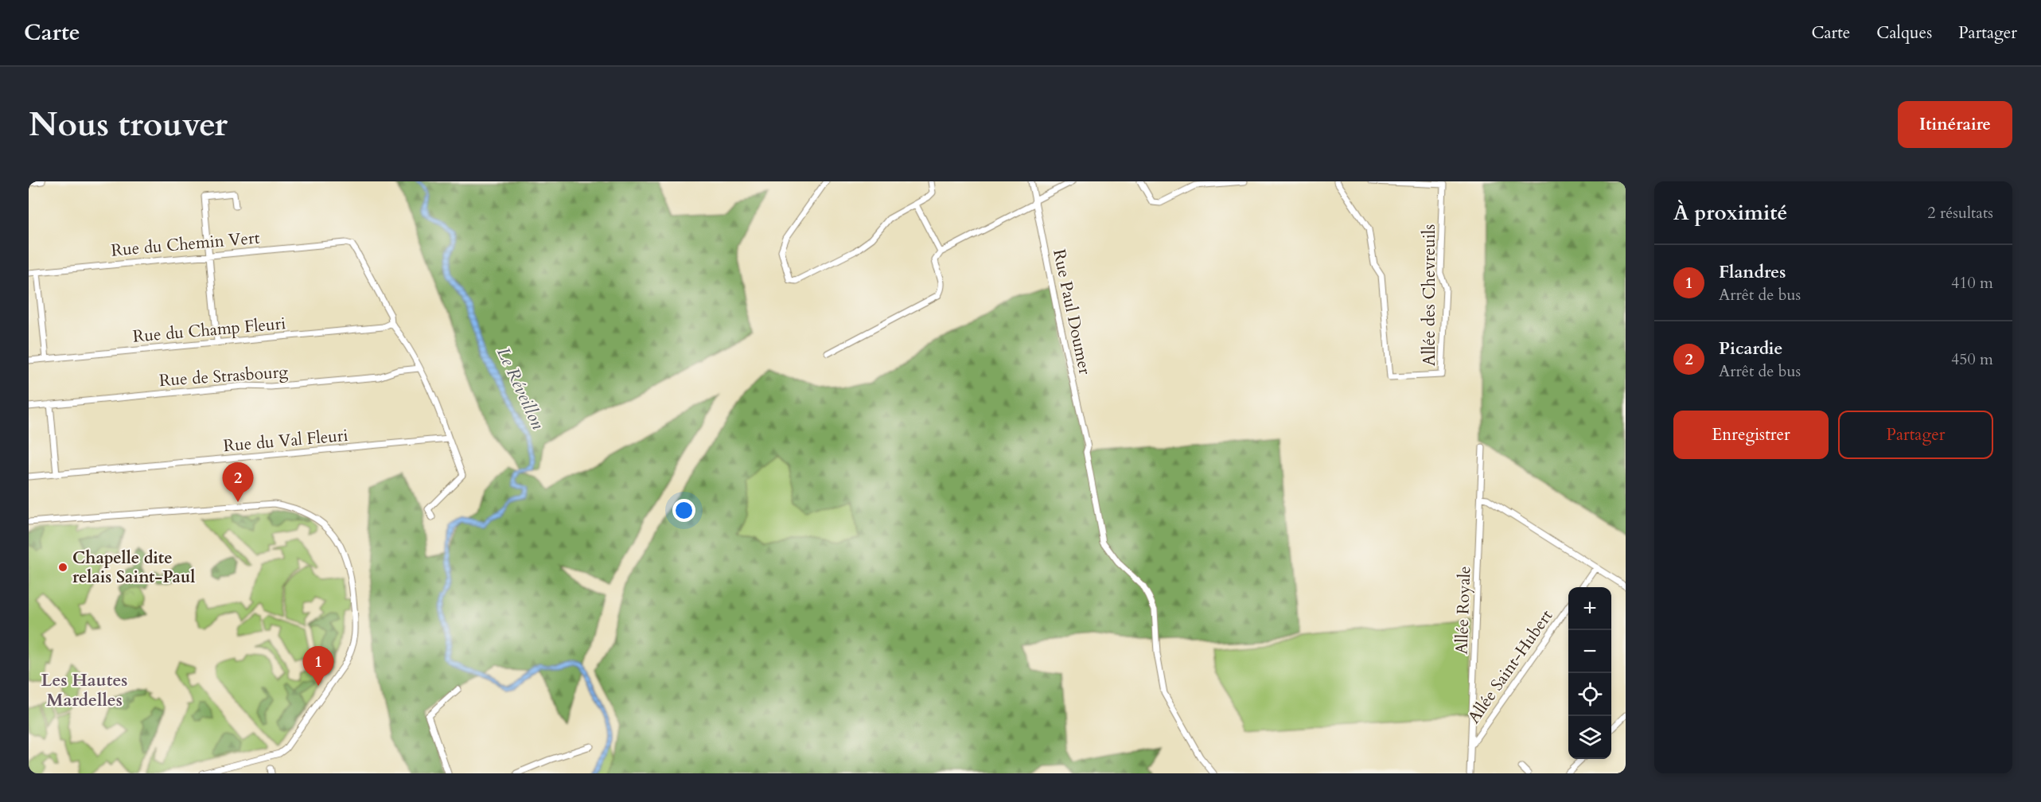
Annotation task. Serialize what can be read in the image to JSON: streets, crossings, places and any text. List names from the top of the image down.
{
  "streets": {
    "street": [
      "Rue du Chemin Vert",
      "Allée des Chevreuils",
      "Rue Paul Doumer",
      "Rue du Champ Fleuri",
      "Rue de Strasbourg",
      "Rue du Val Fleuri",
      "Allée Royale",
      "Allée Saint-Hubert"
    ]
  },
  "crossings": [
    ["Rue du Chemin Vert", "Rue du Champ Fleuri"],
    ["Allée Royale", "Allée Saint-Hubert"]
  ],
  "districts": ["Les Hautes Mardelles"],
  "water": ["Le Réveillon"],
  "places": ["Chapelle dite relais Saint-Paul"],
  "page": {
    "header": "Carte",
    "nav": ["Carte", "Calques", "Partager"],
    "buttons": [
      "Itinéraire",
      ["Enregistrer", "Partager"]
    ],
    "title": "Nous trouver",
    "heading": ["À proximité", "2 résultats"],
    "list": [
      {
        "mark": "1",
        "name": "Flandres",
        "note": "Arrêt de bus",
        "value": "410 m"
      },
      {
        "mark": "2",
        "name": "Picardie",
        "note": "Arrêt de bus",
        "value": "450 m"
      }
    ],
    "pins": ["2", "1"],
    "map_buttons": ["+", "−"]
  }
}
